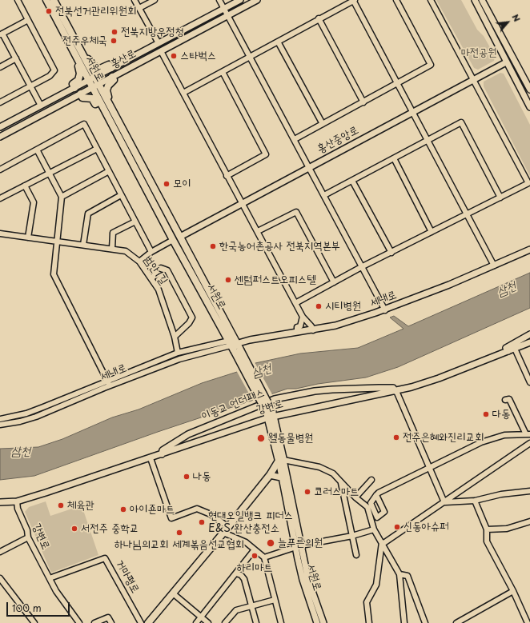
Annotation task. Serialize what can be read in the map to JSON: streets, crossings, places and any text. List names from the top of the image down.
{
  "streets": {
    "main road": ["서원로"],
    "street": [
      "홍산로",
      "홍산중앙로",
      "범안1길",
      "세내로",
      "이동교 언더패스",
      "강변로",
      "거마평로"
    ]
  },
  "crossings": [
    ["홍산로", "서원로"],
    ["서원로", "홍산중앙로"],
    ["서원로", "세내로"],
    ["서원로", "강변로"],
    ["범안1길", "세내로"],
    ["이동교 언더패스", "강변로"],
    ["강변로", "거마평로"]
  ],
  "water": ["삼천"],
  "parks": ["마전공원"],
  "places": [
    "전북선거관리위원회",
    "전북지방우정청",
    "전주우체국",
    "스타벅스",
    "모이",
    "한국농어촌공사 전북지역본부",
    "센텀퍼스트오피스텔",
    "시티병원",
    "다동",
    "전주은혜와진리교회",
    "웰동물병원",
    "나동",
    "코러스마트",
    "체육관",
    "아이죤마트",
    "현대오일뱅크 피더스 E&S 완산충전소",
    "신동아슈퍼",
    "서전주 중학교",
    "하나님의교회 세계볶음선교협회",
    "늘푸른의원",
    "하리마트"
  ],
  "scale_bar": "100 m",
  "north": "top right"
}
